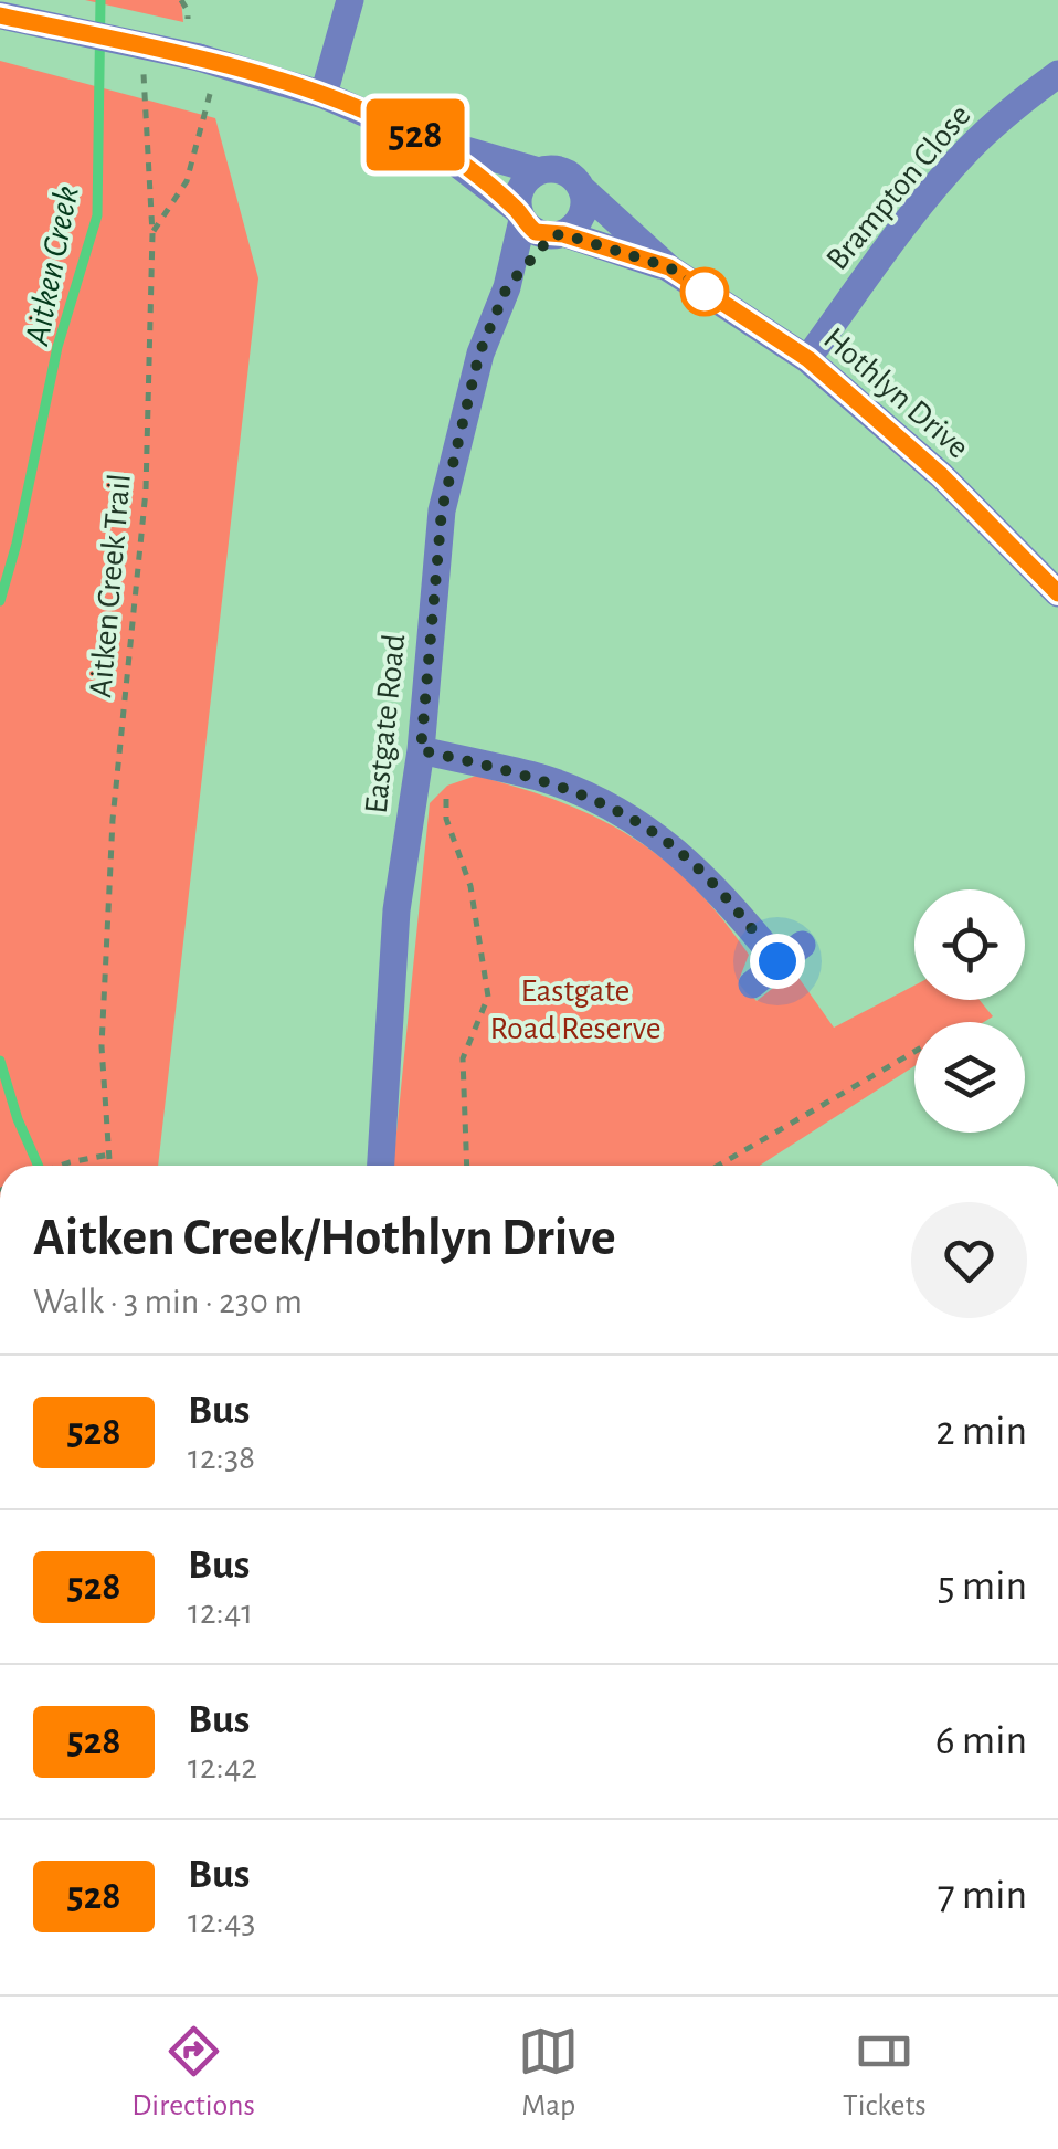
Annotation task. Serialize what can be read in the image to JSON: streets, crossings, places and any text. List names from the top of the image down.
{
  "streets": {
    "street": ["Brampton Close", "Hothlyn Drive", "Eastgate Road"],
    "path": ["Aitken Creek Trail"]
  },
  "crossings": [
    ["Brampton Close", "Hothlyn Drive"],
    ["Hothlyn Drive", "Eastgate Road"]
  ],
  "water": ["Aitken Creek"],
  "parks": ["Eastgate Road Reserve"],
  "lines": ["bus line 528"],
  "page": {
    "on_map": "528",
    "heading": ["Aitken Creek/Hothlyn Drive", "Walk · 3 min · 230 m"],
    "list": [
      {
        "mark": "528",
        "name": "Bus",
        "note": "12:38",
        "value": "2 min"
      },
      {
        "mark": "528",
        "name": "Bus",
        "note": "12:41",
        "value": "5 min"
      },
      {
        "mark": "528",
        "name": "Bus",
        "note": "12:42",
        "value": "6 min"
      },
      {
        "mark": "528",
        "name": "Bus",
        "note": "12:43",
        "value": "7 min"
      }
    ],
    "tabs": ["Directions", "Map", "Tickets"]
  }
}
